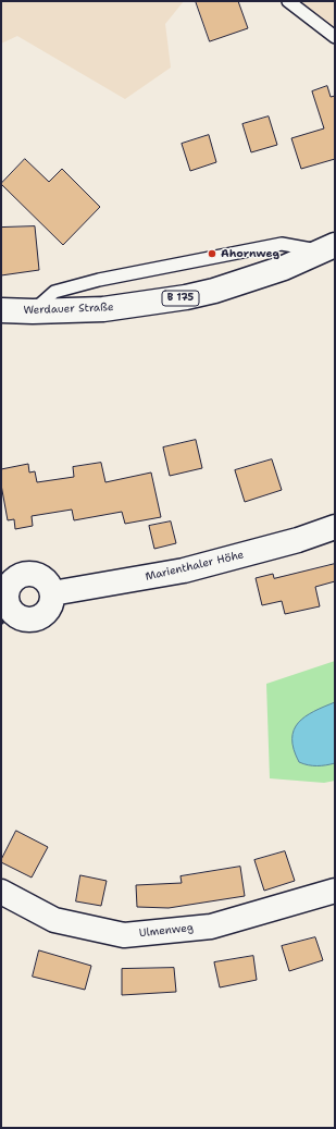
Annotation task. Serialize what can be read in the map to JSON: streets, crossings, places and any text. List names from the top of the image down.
{
  "streets": {
    "street": [
      "B 175",
      "Werdauer Straße",
      "Marienthaler Höhe",
      "Ulmenweg"
    ]
  },
  "places": ["Ahornweg"]
}
